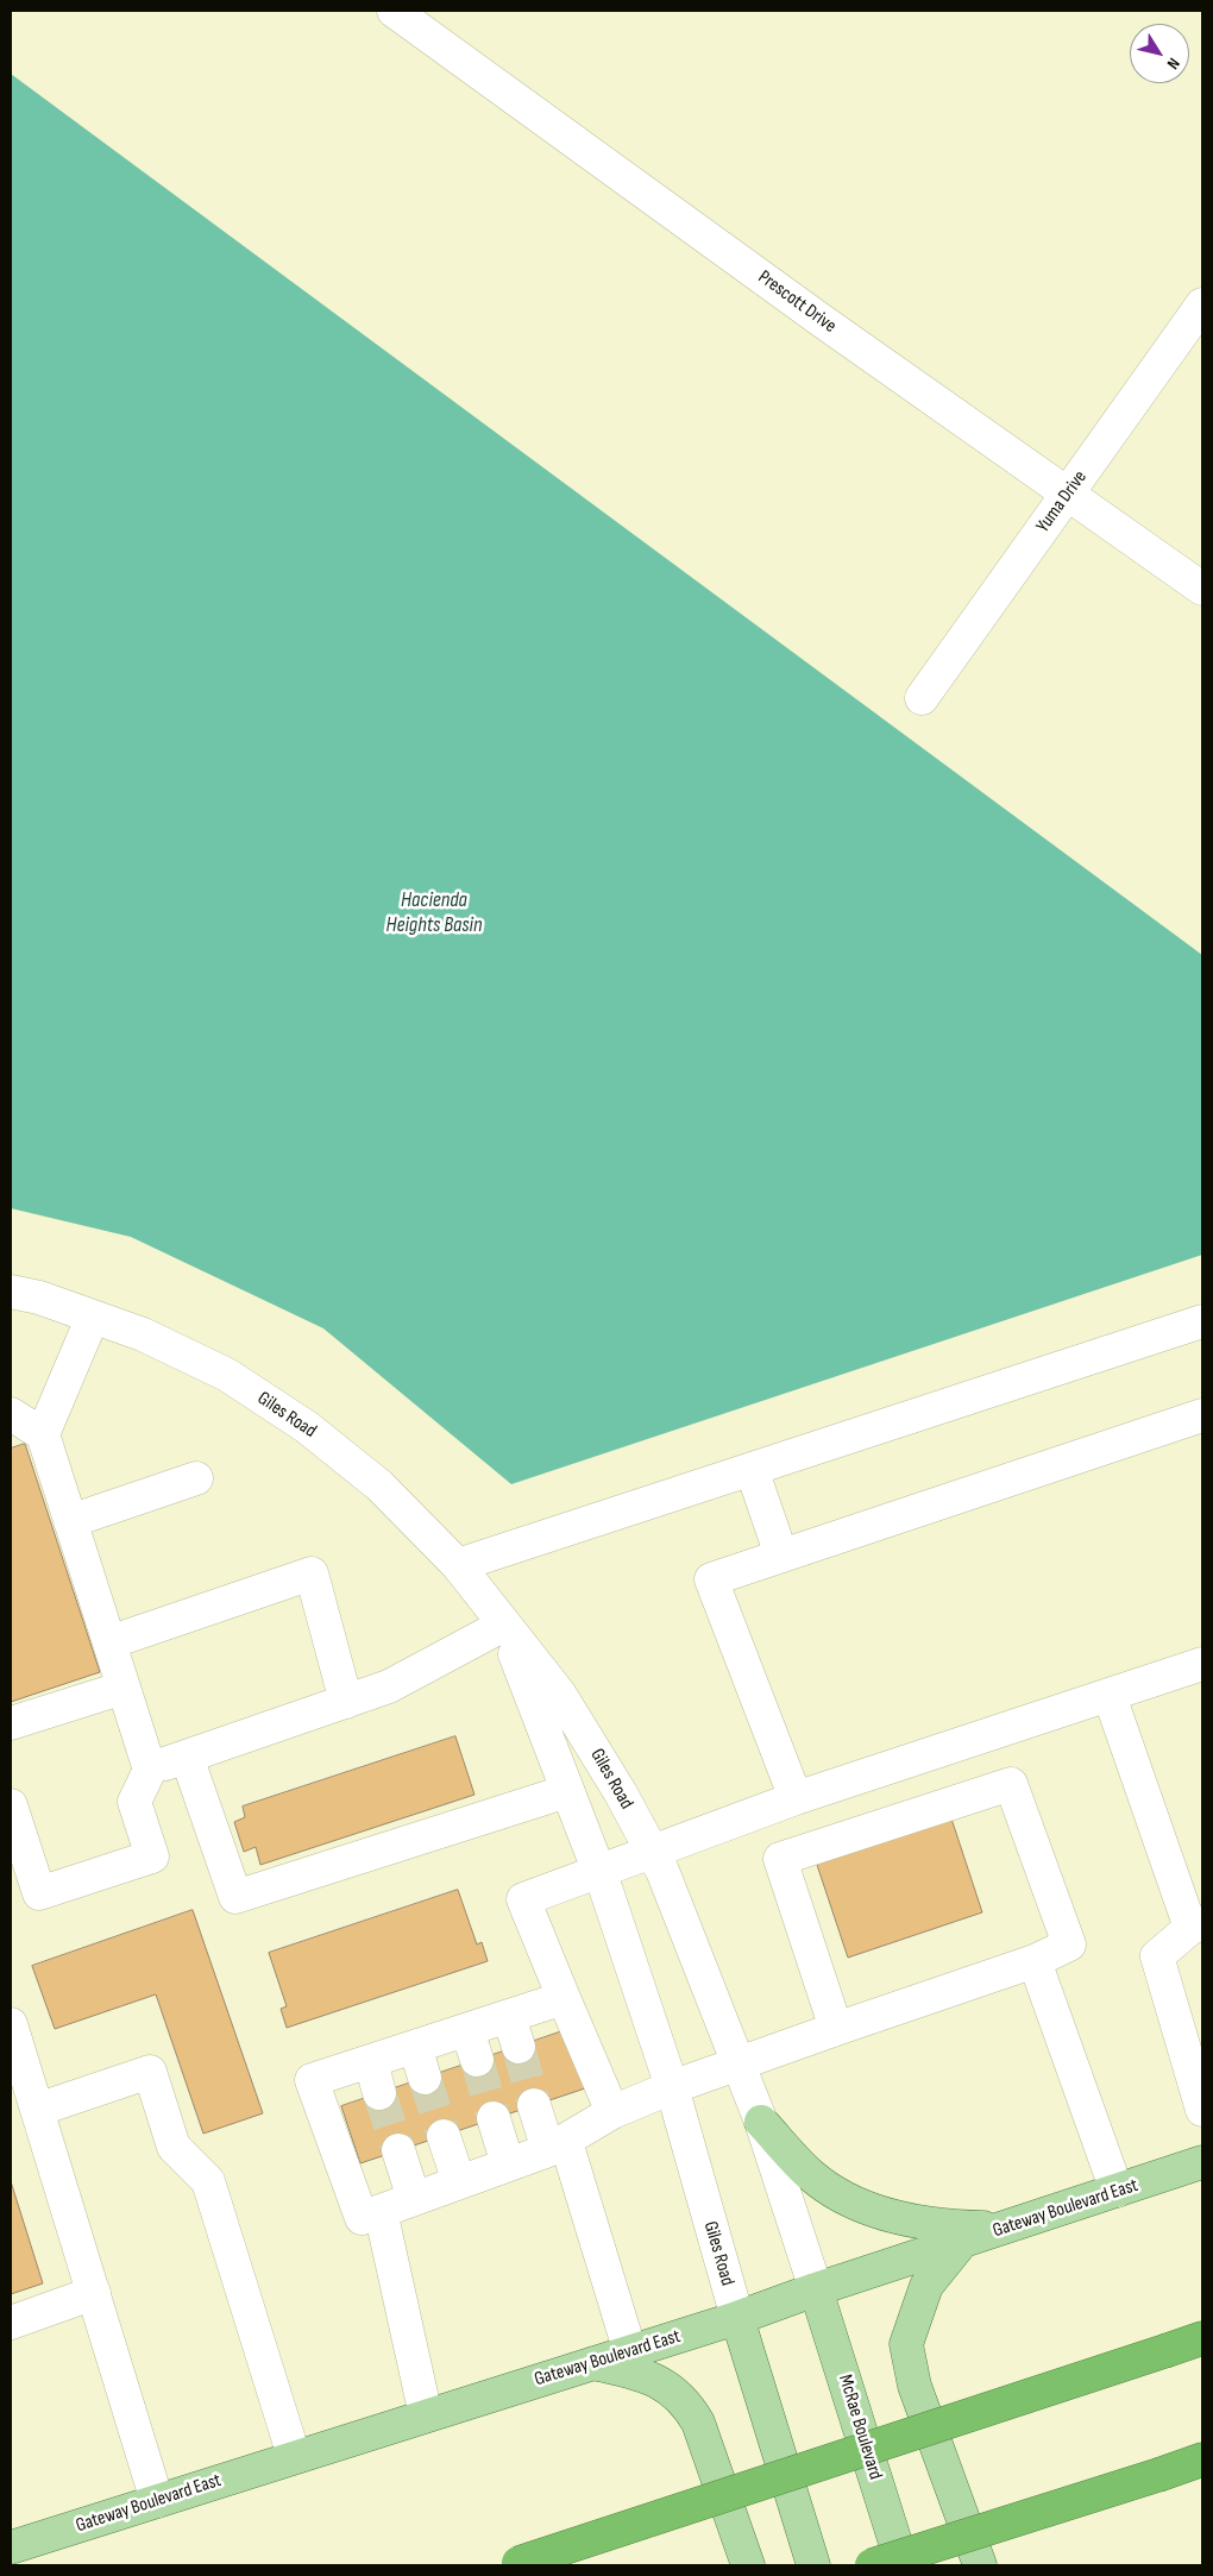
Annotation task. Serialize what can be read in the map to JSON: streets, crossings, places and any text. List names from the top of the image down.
{
  "streets": {
    "main road": ["Gateway Boulevard East", "McRae Boulevard"],
    "street": ["Prescott Drive", "Yuma Drive", "Giles Road"]
  },
  "crossings": [
    ["Prescott Drive", "Yuma Drive"],
    ["Giles Road", "Gateway Boulevard East"],
    ["Giles Road", "McRae Boulevard"],
    ["Gateway Boulevard East", "McRae Boulevard"]
  ],
  "water": ["Hacienda Heights Basin"],
  "north": "bottom right"
}
